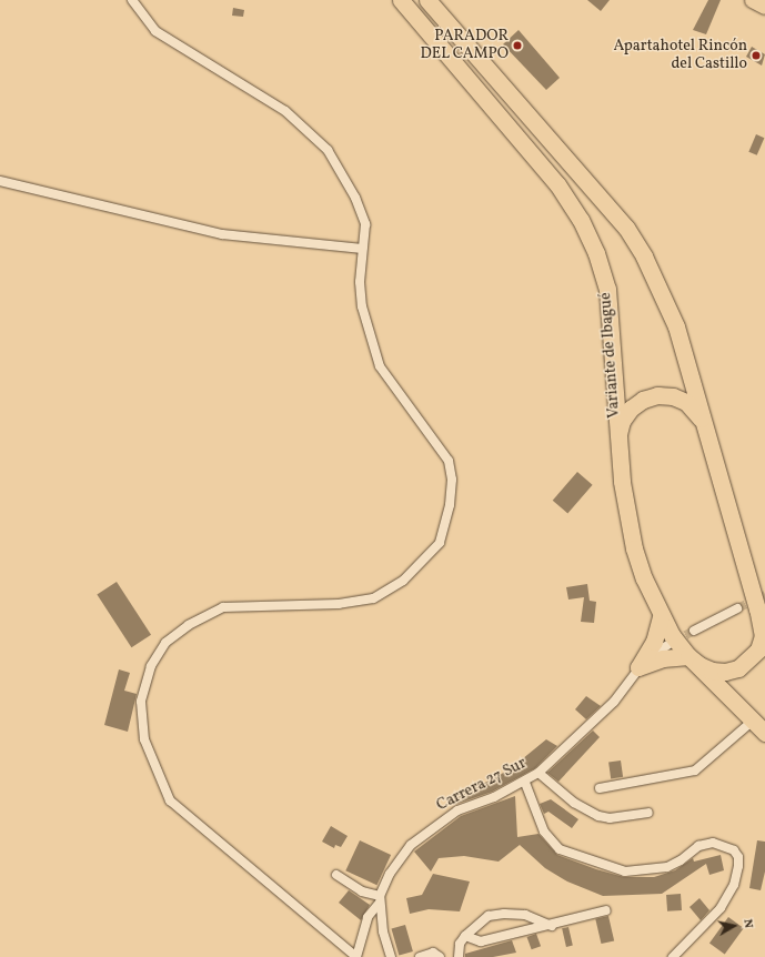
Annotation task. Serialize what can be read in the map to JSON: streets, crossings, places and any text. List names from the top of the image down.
{
  "streets": {
    "highway": ["Variante de Ibagué"],
    "street": ["Carrera 27 Sur"]
  },
  "places": ["PARADOR DEL CAMPO", "Apartahotel Rincón del Castillo"],
  "north": "right"
}
